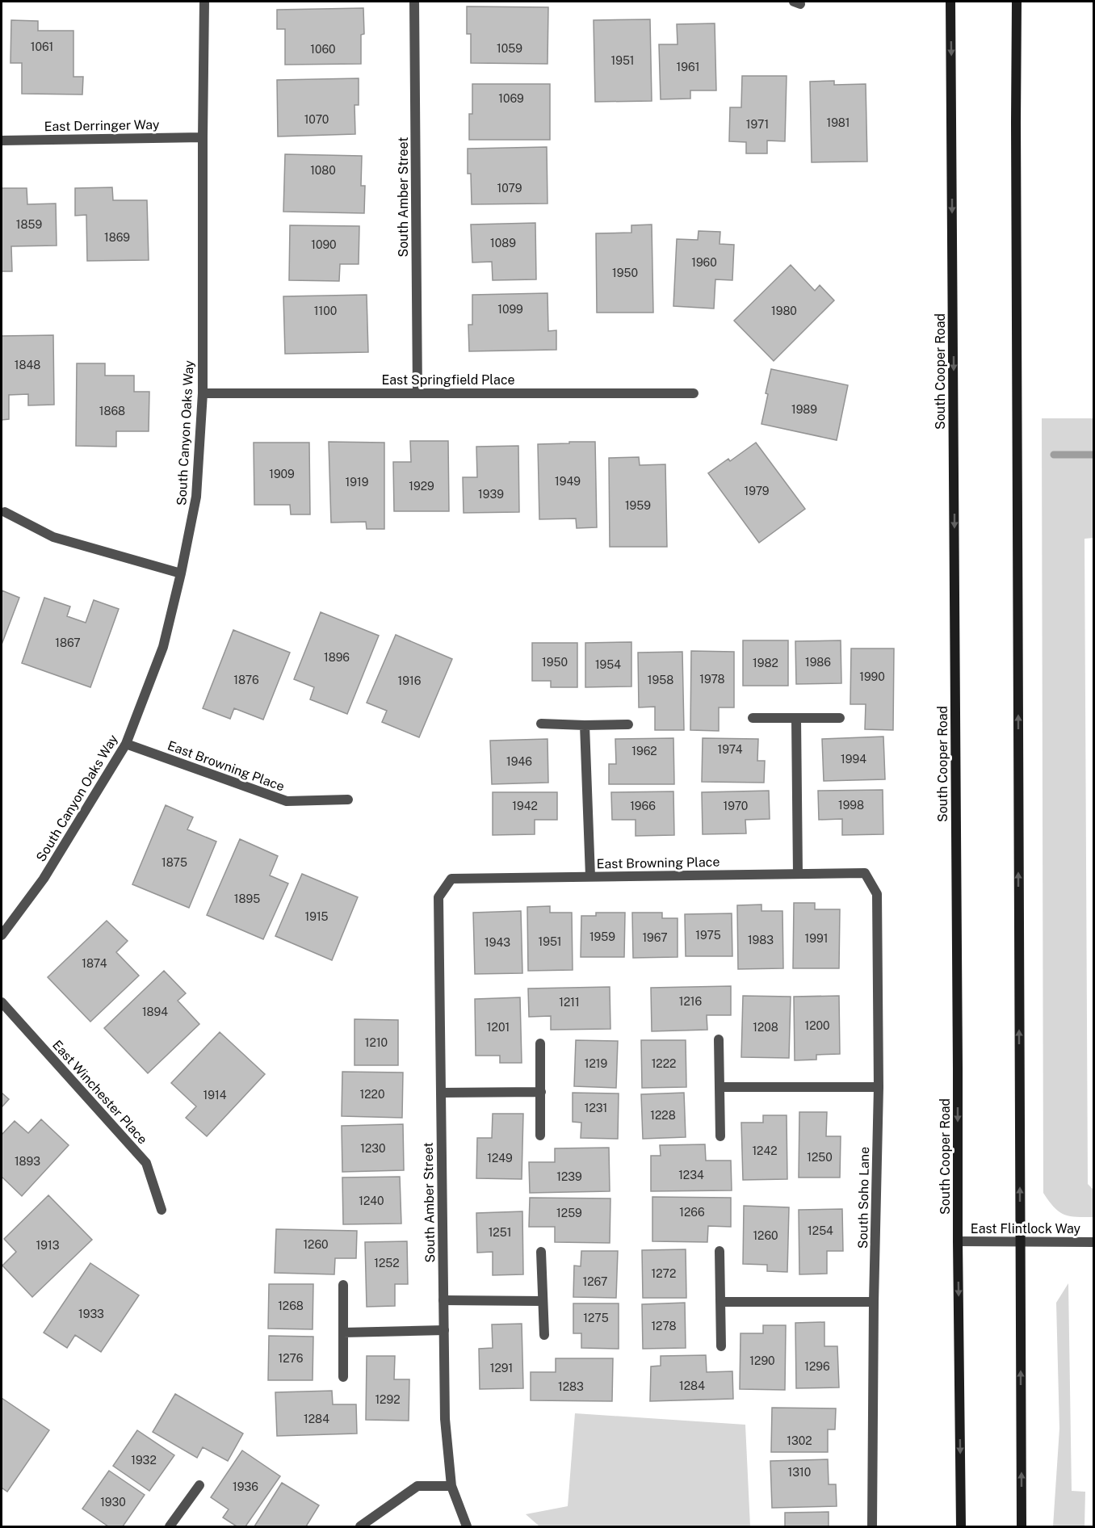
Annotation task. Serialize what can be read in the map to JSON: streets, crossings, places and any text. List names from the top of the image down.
{
  "streets": {
    "main road": ["South Cooper Road"],
    "street": [
      "East Derringer Way",
      "South Amber Street",
      "East Springfield Place",
      "South Canyon Oaks Way",
      "East Browning Place",
      "East Winchester Place",
      "South Soho Lane",
      "East Flintlock Way"
    ]
  },
  "crossings": [
    ["East Derringer Way", "South Canyon Oaks Way"],
    ["South Amber Street", "East Springfield Place"],
    ["South Amber Street", "East Browning Place"],
    ["South Cooper Road", "East Flintlock Way"],
    ["East Springfield Place", "South Canyon Oaks Way"],
    ["South Canyon Oaks Way", "East Browning Place"],
    ["East Browning Place", "South Soho Lane"]
  ],
  "house_numbers": [
    "1061",
    "1059",
    "1060",
    "1951",
    "1961",
    "1069",
    "1070",
    "1981",
    "1971",
    "1080",
    "1079",
    "1859",
    "1869",
    "1089",
    "1090",
    "1960",
    "1950",
    "1099",
    "1100",
    "1980",
    "1848",
    "1989",
    "1868",
    "1909",
    "1949",
    "1919",
    "1929",
    "1979",
    "1939",
    "1959",
    "1867",
    "1896",
    "1950",
    "1986",
    "1982",
    "1954",
    "1990",
    "1978",
    "1876",
    "1958",
    "1916",
    "1974",
    "1962",
    "1994",
    "1946",
    "1998",
    "1942",
    "1966",
    "1970",
    "1875",
    "1895",
    "1915",
    "1975",
    "1959",
    "1967",
    "1991",
    "1983",
    "1951",
    "1943",
    "1874",
    "1216",
    "1211",
    "1894",
    "1200",
    "1201",
    "1208",
    "1210",
    "1219",
    "1222",
    "1220",
    "1914",
    "1231",
    "1228",
    "1230",
    "1242",
    "1250",
    "1249",
    "1893",
    "1234",
    "1239",
    "1240",
    "1266",
    "1259",
    "1254",
    "1251",
    "1260",
    "1260",
    "1913",
    "1252",
    "1272",
    "1267",
    "1268",
    "1933",
    "1275",
    "1278",
    "1276",
    "1290",
    "1296",
    "1291",
    "1284",
    "1283",
    "1292",
    "1284",
    "1302",
    "1932",
    "1310",
    "1936",
    "1930"
  ]
}
